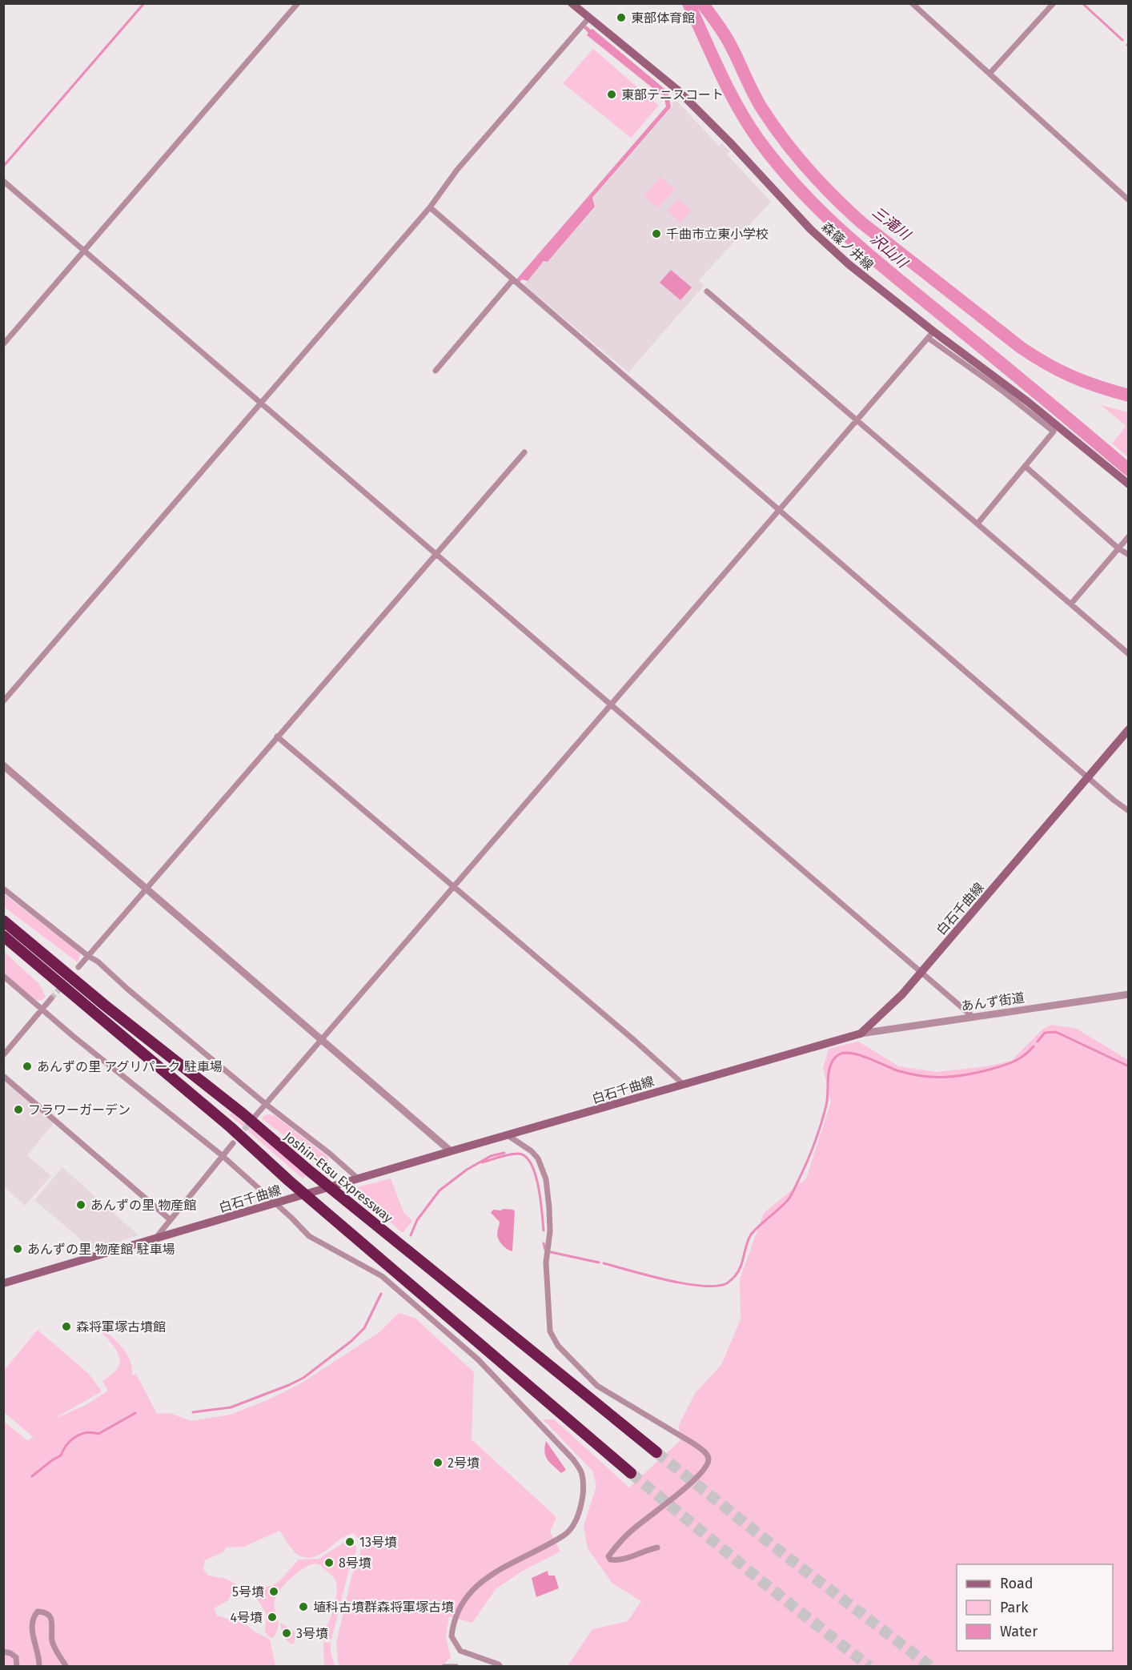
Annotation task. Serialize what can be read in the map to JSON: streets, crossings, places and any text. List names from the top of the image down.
{
  "streets": {
    "highway": ["Joshin-Etsu Expressway"],
    "main road": ["森篠ノ井線", "白石千曲線"],
    "street": ["あんず街道"]
  },
  "crossings": [
    ["白石千曲線", "あんず街道"]
  ],
  "water": ["三滝川", "沢山川"],
  "places": [
    "東部体育館",
    "東部テニスコート",
    "千曲市立東小学校",
    "あんずの里 アグリパーク 駐車場",
    "フラワーガーデン",
    "あんずの里 物産館",
    "あんずの里 物産館 駐車場",
    "森将軍塚古墳館",
    "2号墳",
    "13号墳",
    "8号墳",
    "5号墳",
    "埴科古墳群森将軍塚古墳",
    "4号墳",
    "3号墳"
  ],
  "legend": ["Road", "Park", "Water"]
}
